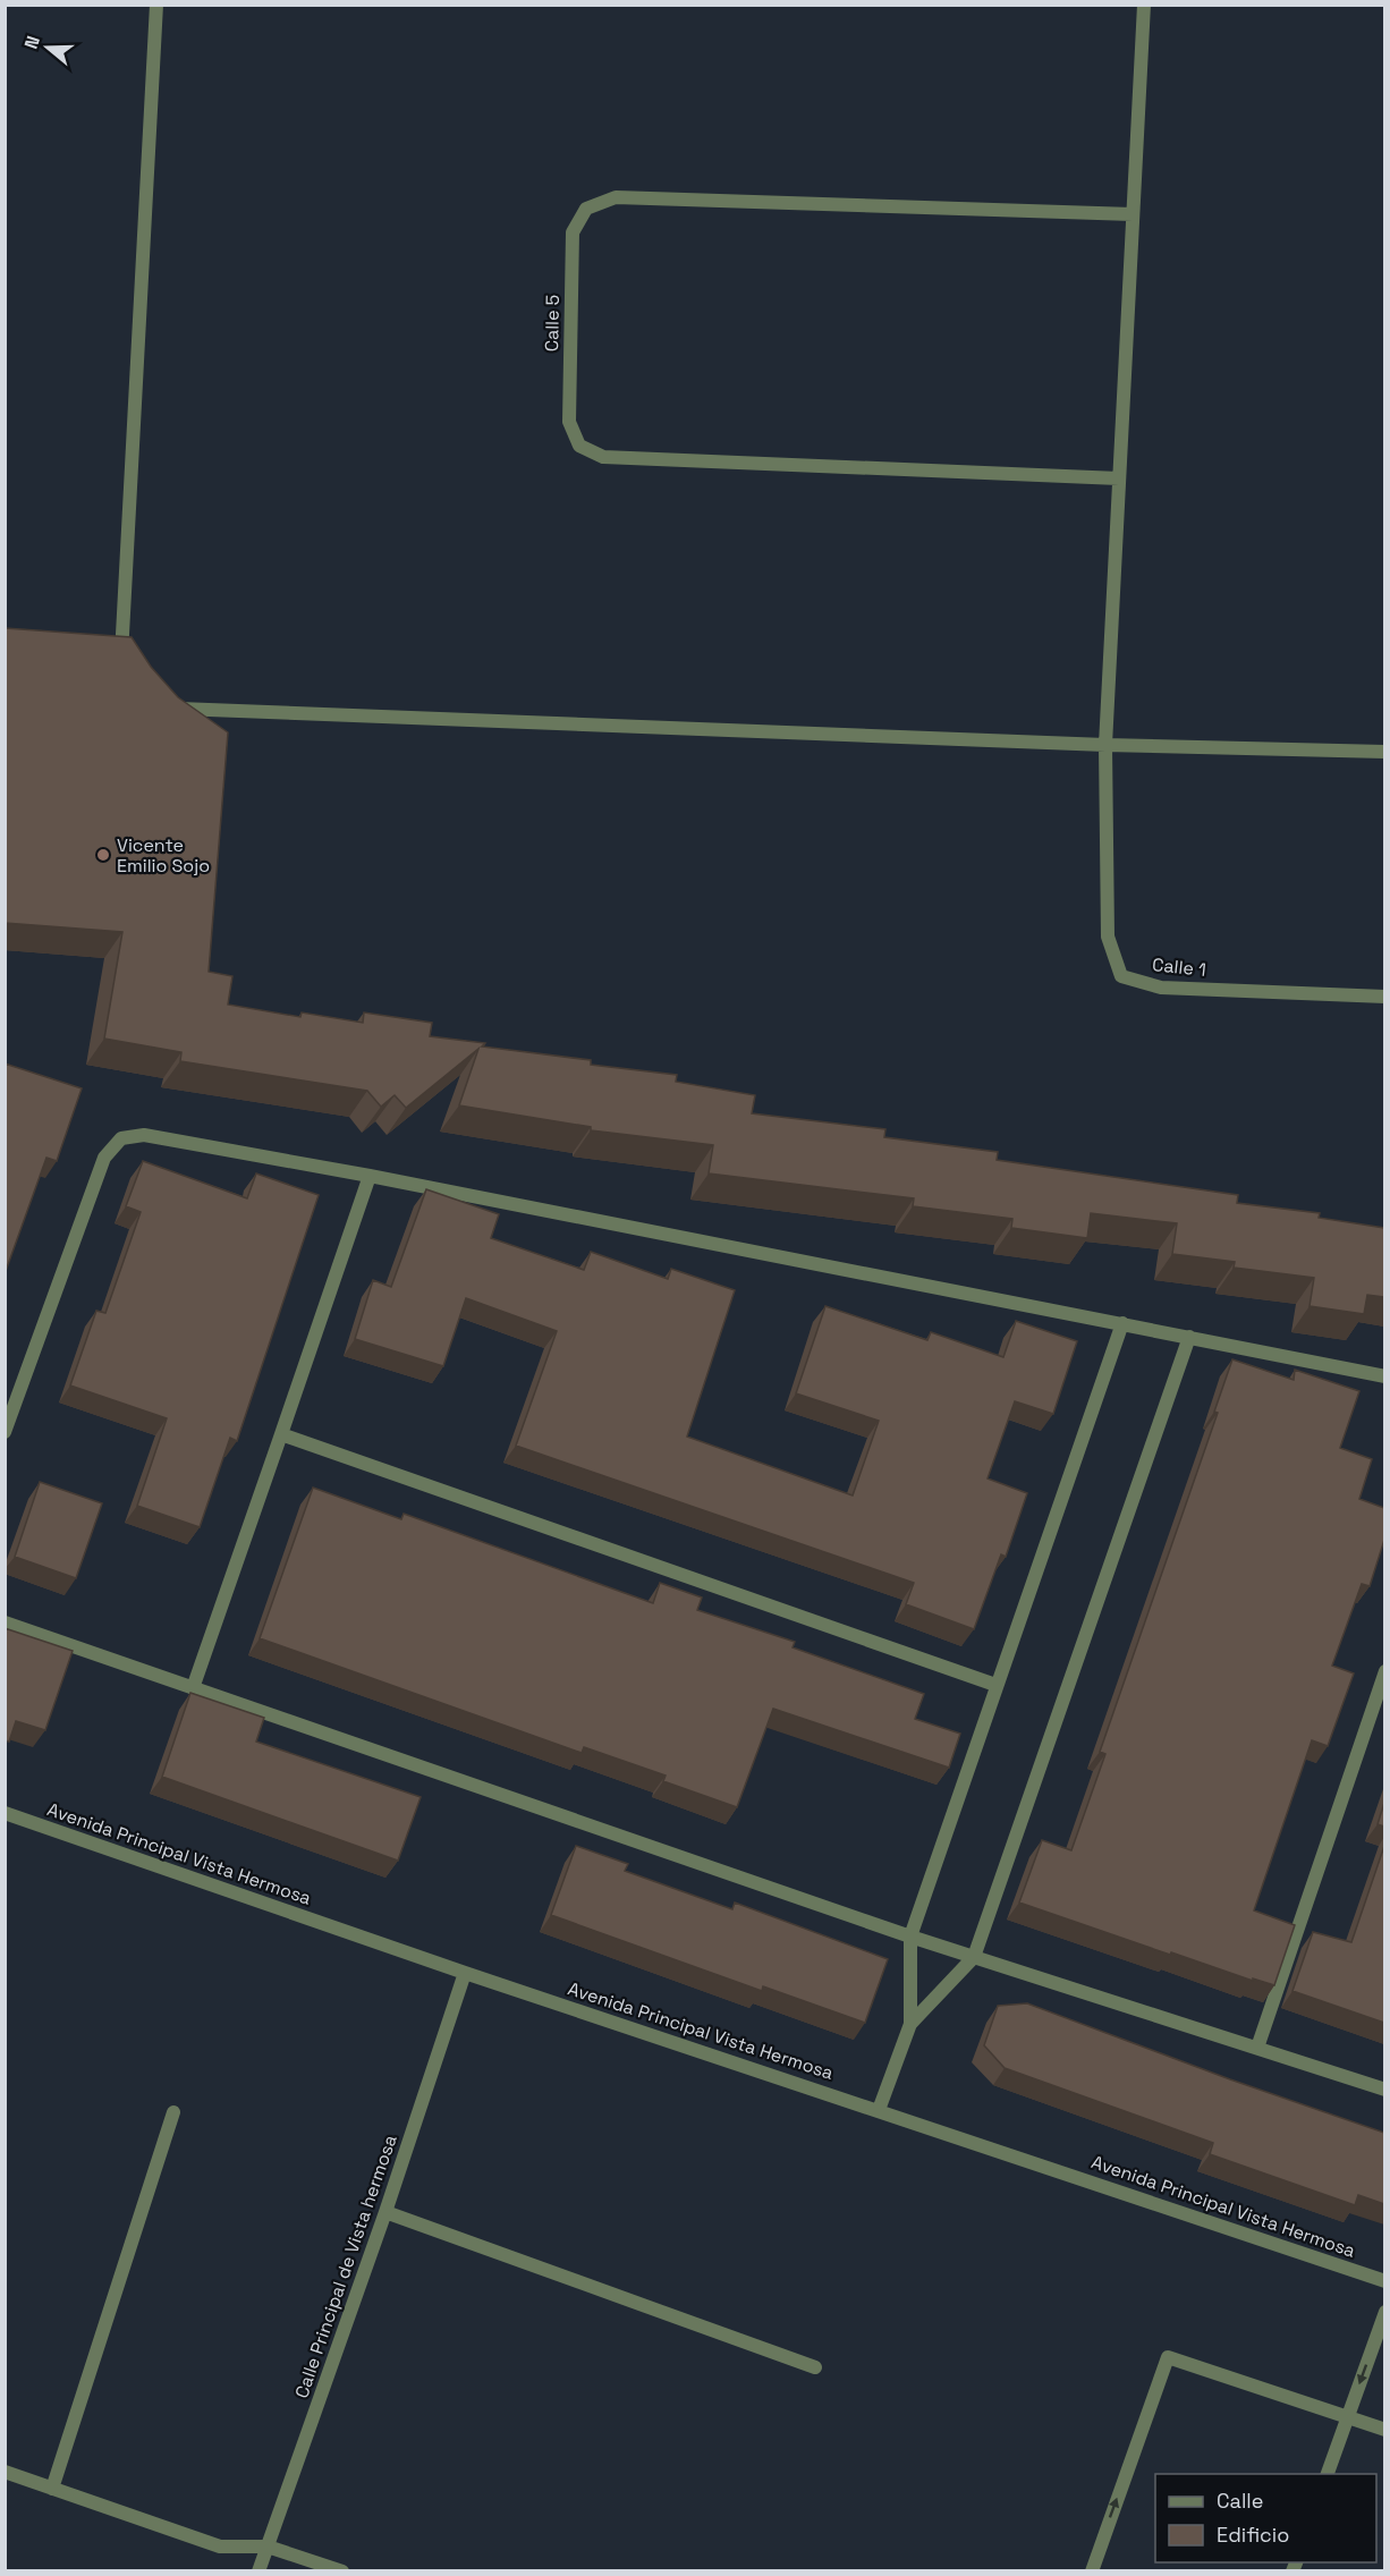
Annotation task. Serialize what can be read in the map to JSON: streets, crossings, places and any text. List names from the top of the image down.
{
  "streets": {
    "street": [
      "Calle 5",
      "Calle 1",
      "Avenida Principal Vista Hermosa",
      "Calle Principal de Vista hermosa"
    ]
  },
  "crossings": [
    ["Avenida Principal Vista Hermosa", "Calle Principal de Vista hermosa"]
  ],
  "places": ["Vicente Emilio Sojo"],
  "legend": ["Calle", "Edificio"],
  "north": "left"
}
